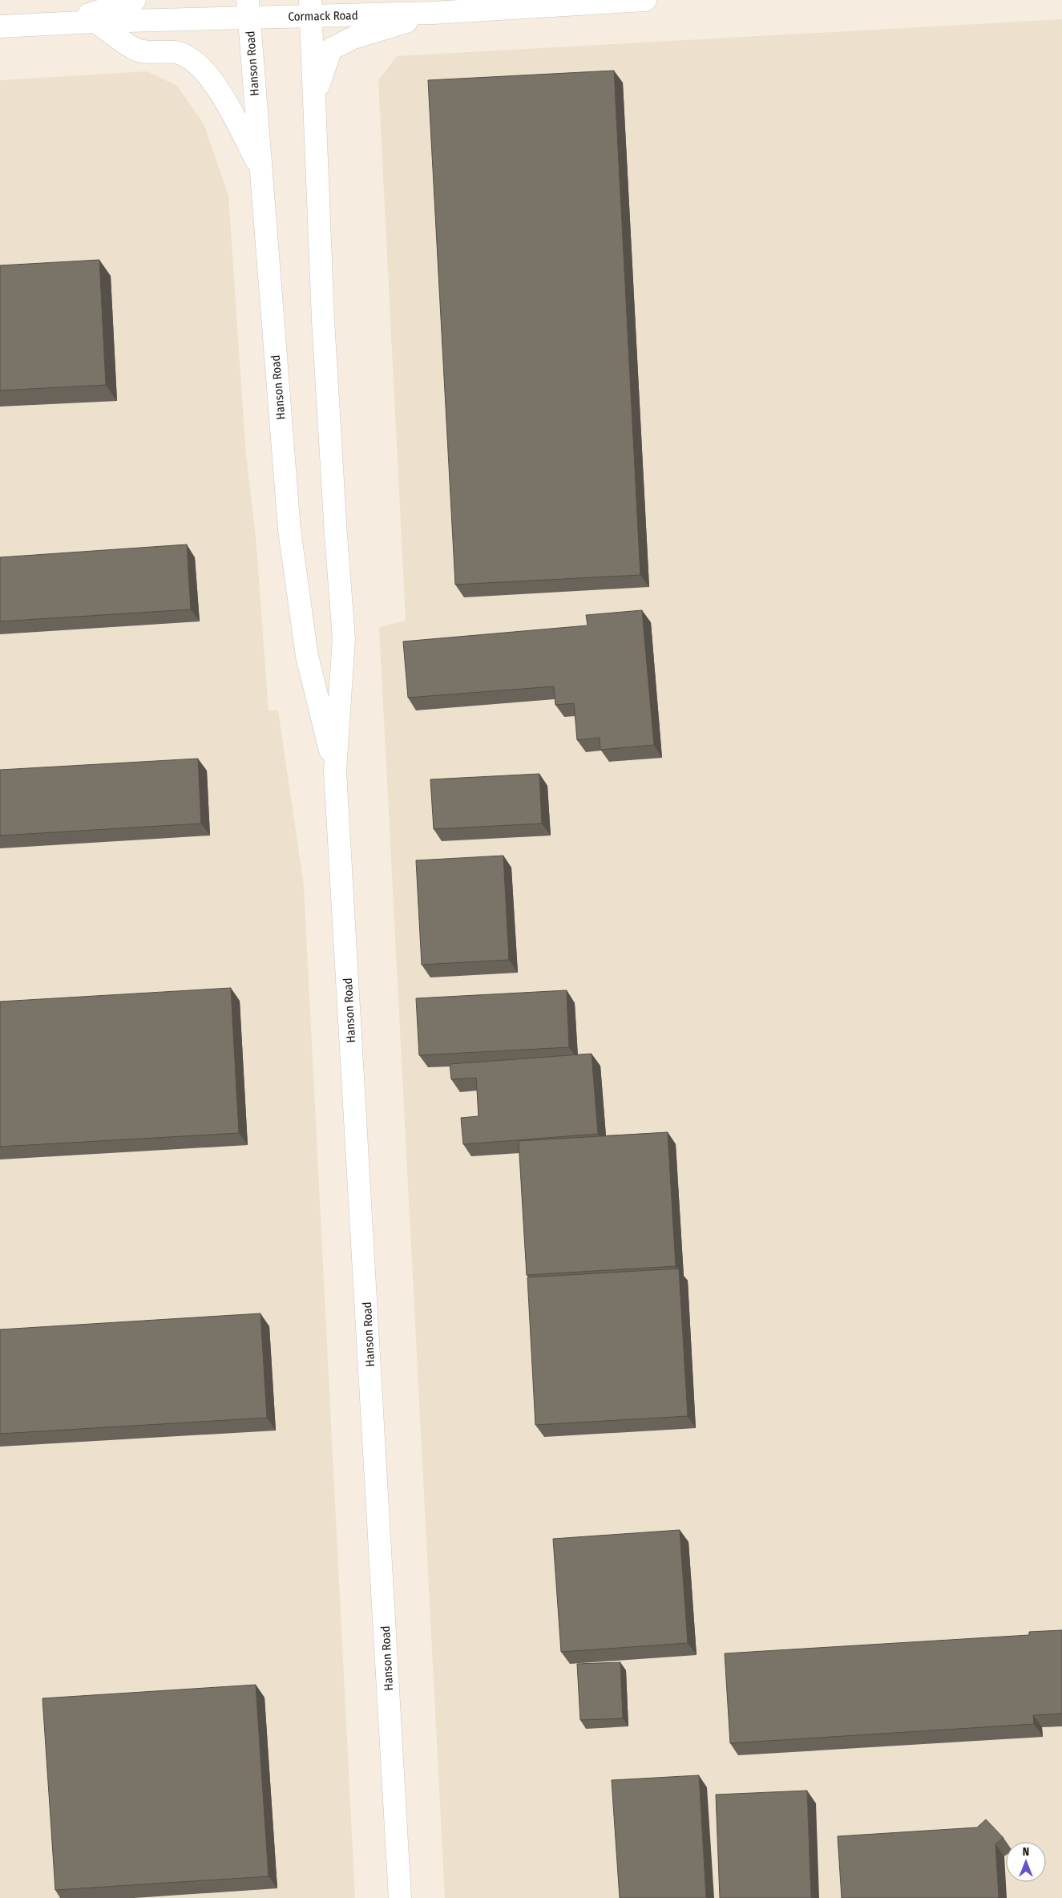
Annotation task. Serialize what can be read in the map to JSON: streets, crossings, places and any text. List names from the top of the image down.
{
  "streets": {
    "main road": ["Cormack Road", "Hanson Road"]
  },
  "crossings": [
    ["Cormack Road", "Hanson Road"]
  ],
  "north": "top"
}
